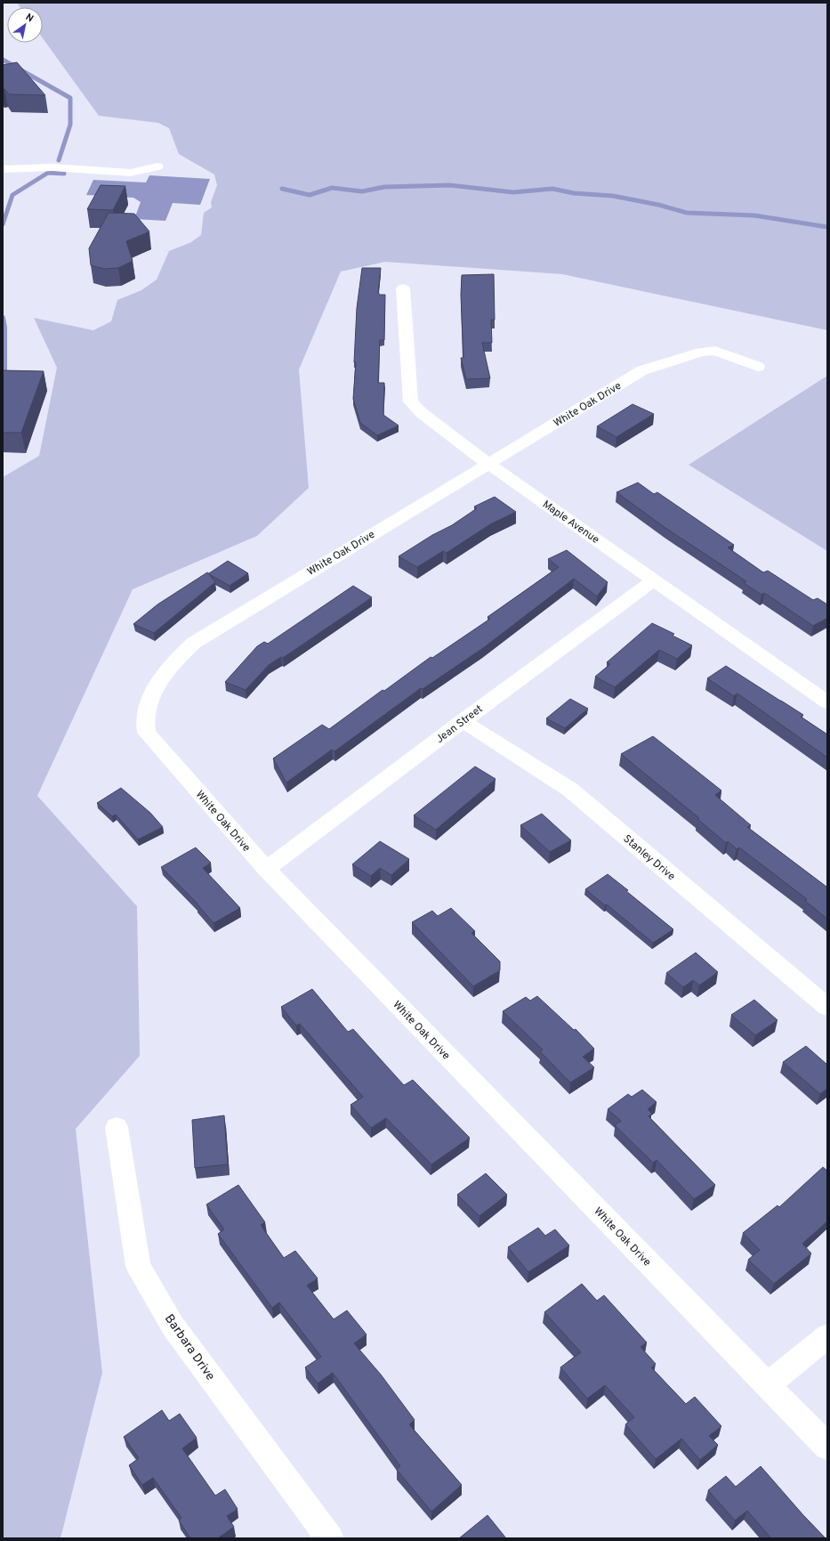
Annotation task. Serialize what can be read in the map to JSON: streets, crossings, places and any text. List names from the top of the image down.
{
  "streets": {
    "street": [
      "White Oak Drive",
      "Maple Avenue",
      "Jean Street",
      "Stanley Drive",
      "Barbara Drive"
    ]
  },
  "crossings": [
    ["White Oak Drive", "Maple Avenue"],
    ["White Oak Drive", "Jean Street"],
    ["Maple Avenue", "Jean Street"],
    ["Jean Street", "Stanley Drive"]
  ],
  "north": "top right"
}
